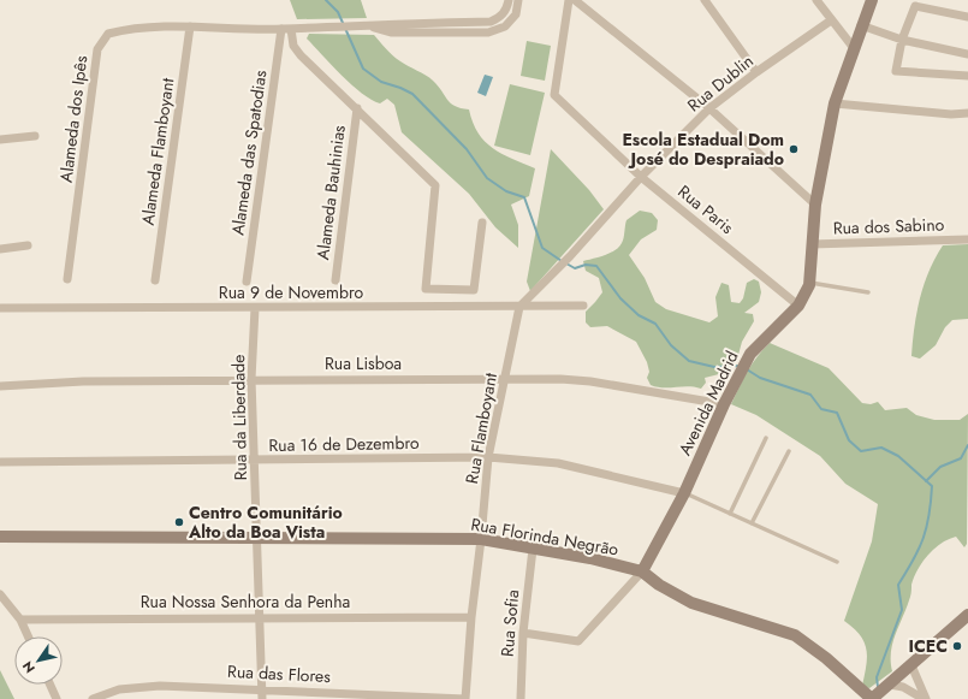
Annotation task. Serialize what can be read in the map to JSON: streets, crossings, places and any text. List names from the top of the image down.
{
  "streets": {
    "street": [
      "Rua Dublin",
      "Alameda dos Ipês",
      "Alameda Flamboyant",
      "Alameda das Spatodias",
      "Alameda Bauhinias",
      "Rua Paris",
      "Rua dos Sabino",
      "Rua 9 de Novembro",
      "Rua Lisboa",
      "Avenida Madrid",
      "Rua da Liberdade",
      "Rua Flamboyant",
      "Rua 16 de Dezembro",
      "Rua Florinda Negrão",
      "Rua Nossa Senhora da Penha",
      "Rua Sofia",
      "Rua das Flores"
    ]
  },
  "crossings": [
    ["Rua Dublin", "Rua Paris"],
    ["Rua Dublin", "Rua 9 de Novembro"],
    ["Rua Dublin", "Rua Flamboyant"],
    ["Alameda dos Ipês", "Alameda Flamboyant"],
    ["Alameda dos Ipês", "Alameda das Spatodias"],
    ["Rua Paris", "Avenida Madrid"],
    ["Rua dos Sabino", "Avenida Madrid"],
    ["Rua 9 de Novembro", "Rua da Liberdade"],
    ["Rua 9 de Novembro", "Rua Flamboyant"],
    ["Rua Lisboa", "Avenida Madrid"],
    ["Rua Lisboa", "Rua da Liberdade"],
    ["Rua Lisboa", "Rua Flamboyant"],
    ["Avenida Madrid", "Rua 16 de Dezembro"],
    ["Avenida Madrid", "Rua Florinda Negrão"],
    ["Avenida Madrid", "Rua Sofia"],
    ["Rua da Liberdade", "Rua 16 de Dezembro"],
    ["Rua da Liberdade", "Rua Florinda Negrão"],
    ["Rua da Liberdade", "Rua Nossa Senhora da Penha"],
    ["Rua da Liberdade", "Rua das Flores"],
    ["Rua Flamboyant", "Rua 16 de Dezembro"],
    ["Rua Flamboyant", "Rua Florinda Negrão"],
    ["Rua Flamboyant", "Rua Nossa Senhora da Penha"],
    ["Rua Flamboyant", "Rua das Flores"],
    ["Rua Florinda Negrão", "Rua Sofia"]
  ],
  "places": ["Escola Estadual Dom José do Despraiado", "Centro Comunitário Alto da Boa Vista", "ICEC"],
  "north": "bottom left"
}
